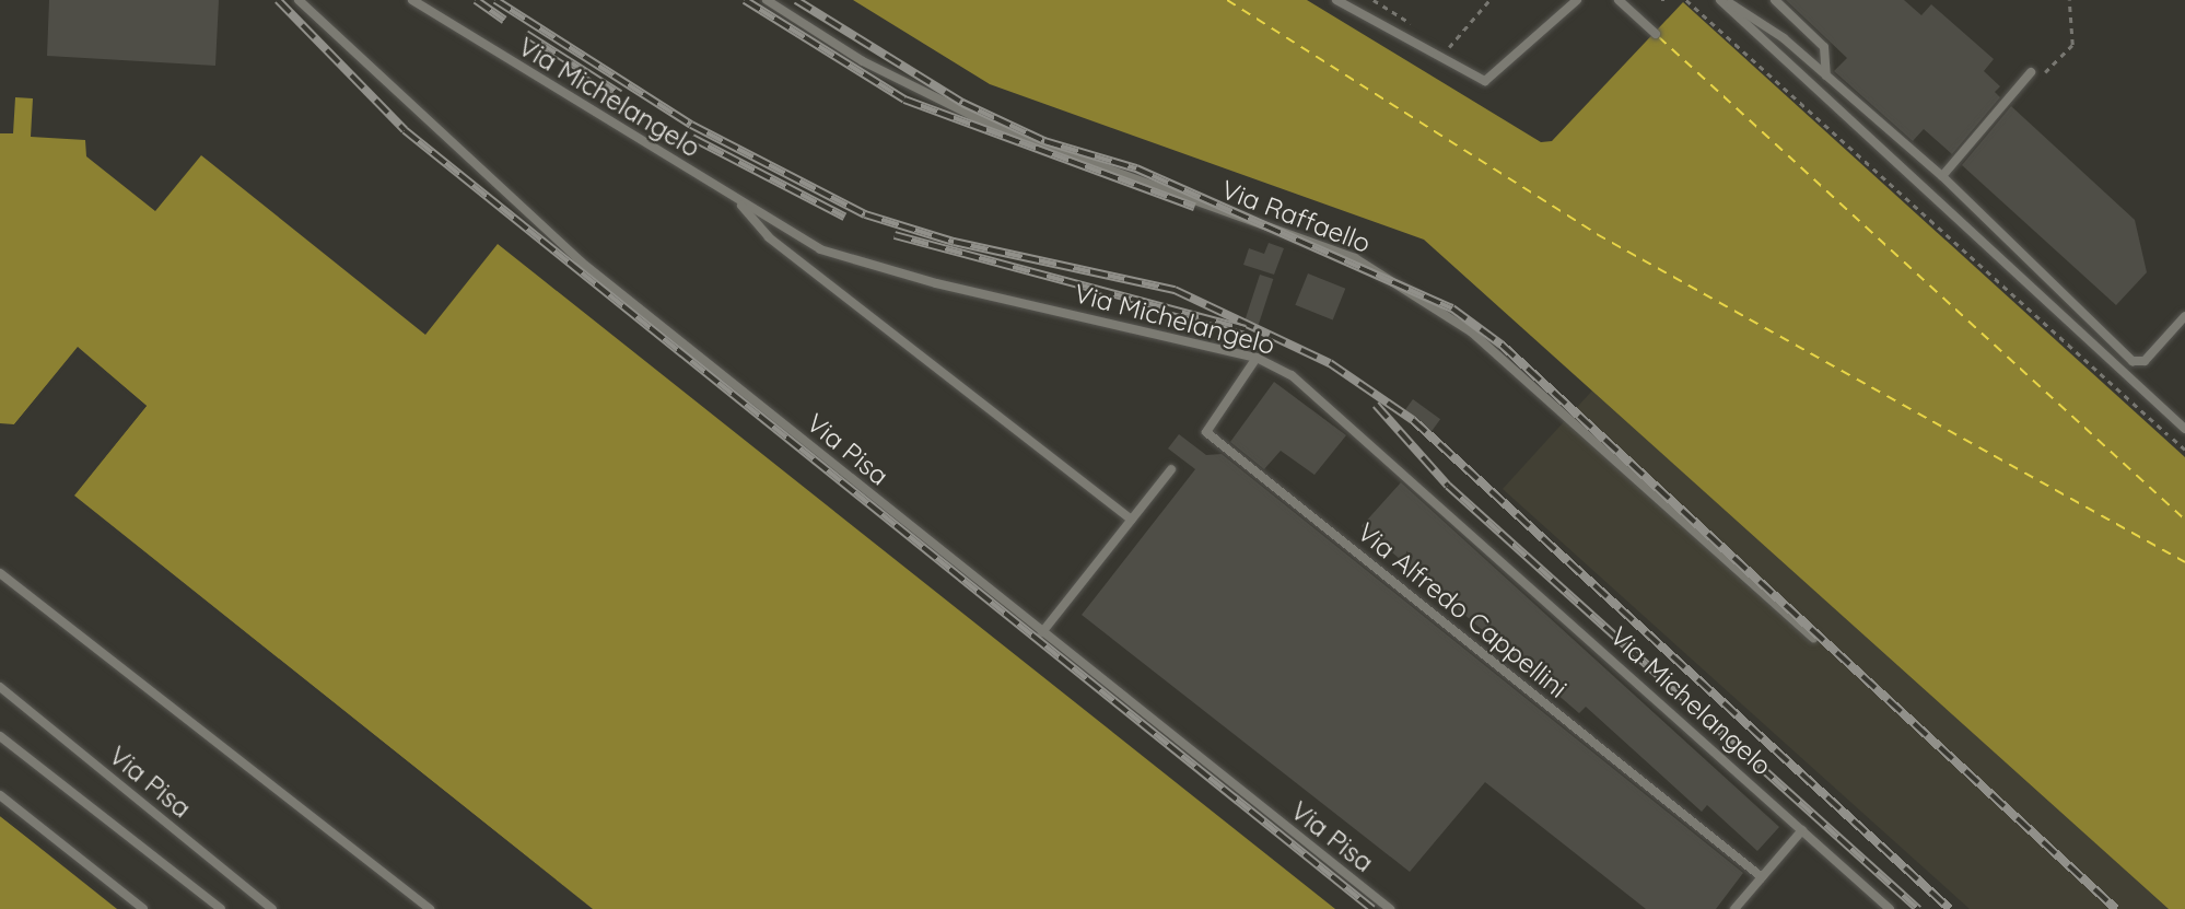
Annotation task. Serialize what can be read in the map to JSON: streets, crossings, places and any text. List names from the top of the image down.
{
  "streets": {
    "lane": [
      "Via Michelangelo",
      "Via Raffaello",
      "Via Pisa",
      "Via Alfredo Cappellini"
    ]
  },
  "crossings": [
    ["Via Michelangelo", "Via Alfredo Cappellini"]
  ]
}
